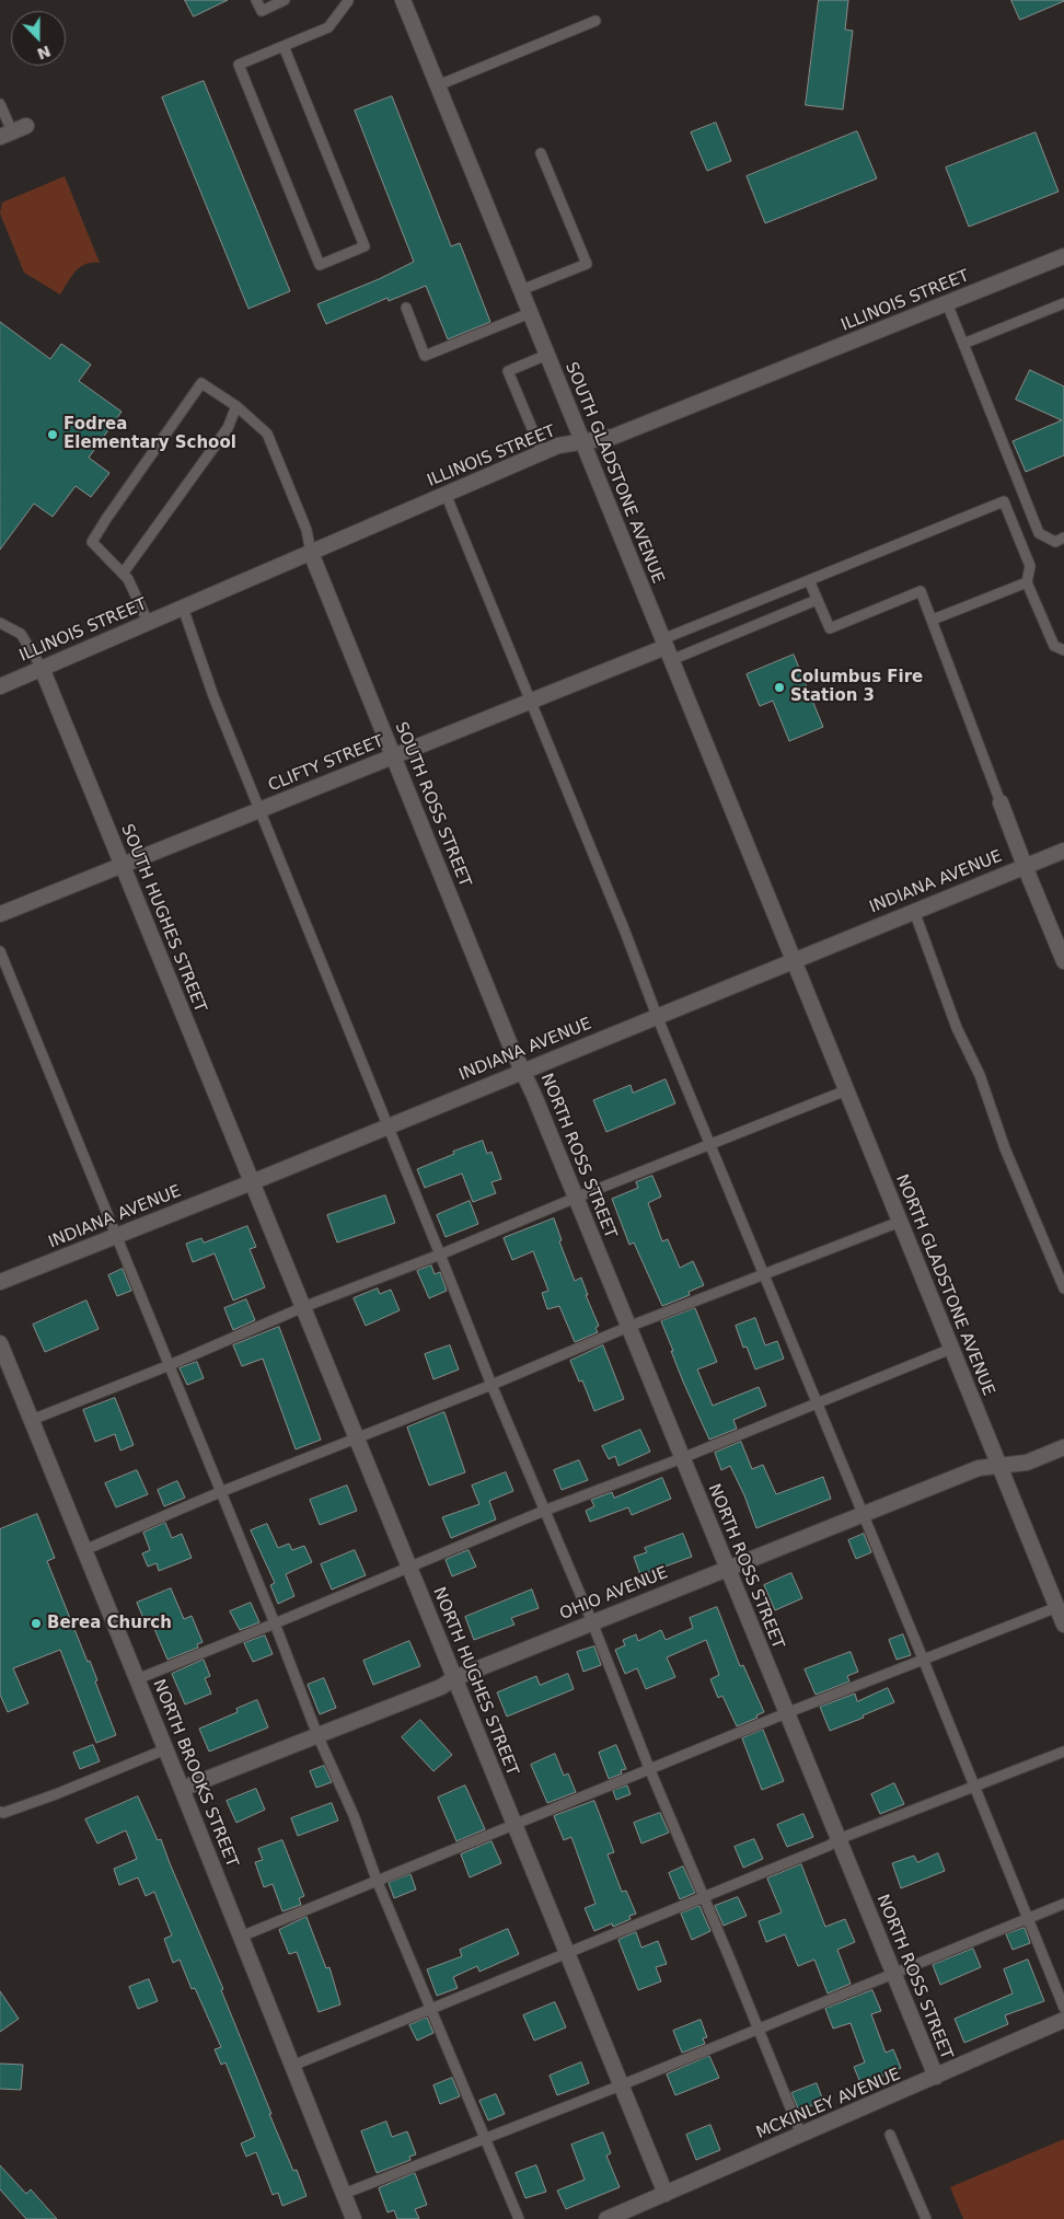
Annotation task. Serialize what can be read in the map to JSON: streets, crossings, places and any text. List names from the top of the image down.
{
  "streets": {
    "street": [
      "ILLINOIS STREET",
      "SOUTH GLADSTONE AVENUE",
      "CLIFTY STREET",
      "SOUTH ROSS STREET",
      "INDIANA AVENUE",
      "SOUTH HUGHES STREET",
      "NORTH ROSS STREET",
      "NORTH GLADSTONE AVENUE",
      "OHIO AVENUE",
      "NORTH HUGHES STREET",
      "NORTH BROOKS STREET",
      "MCKINLEY AVENUE"
    ]
  },
  "crossings": [
    ["ILLINOIS STREET", "SOUTH GLADSTONE AVENUE"],
    ["ILLINOIS STREET", "SOUTH ROSS STREET"],
    ["ILLINOIS STREET", "SOUTH HUGHES STREET"],
    ["SOUTH GLADSTONE AVENUE", "CLIFTY STREET"],
    ["SOUTH GLADSTONE AVENUE", "INDIANA AVENUE"],
    ["SOUTH GLADSTONE AVENUE", "NORTH GLADSTONE AVENUE"],
    ["CLIFTY STREET", "SOUTH ROSS STREET"],
    ["CLIFTY STREET", "SOUTH HUGHES STREET"],
    ["SOUTH ROSS STREET", "INDIANA AVENUE"],
    ["SOUTH ROSS STREET", "NORTH ROSS STREET"],
    ["INDIANA AVENUE", "SOUTH HUGHES STREET"],
    ["INDIANA AVENUE", "NORTH ROSS STREET"],
    ["INDIANA AVENUE", "NORTH GLADSTONE AVENUE"],
    ["INDIANA AVENUE", "NORTH HUGHES STREET"],
    ["SOUTH HUGHES STREET", "NORTH HUGHES STREET"],
    ["NORTH ROSS STREET", "OHIO AVENUE"],
    ["NORTH ROSS STREET", "MCKINLEY AVENUE"],
    ["NORTH GLADSTONE AVENUE", "OHIO AVENUE"],
    ["OHIO AVENUE", "NORTH HUGHES STREET"],
    ["OHIO AVENUE", "NORTH BROOKS STREET"],
    ["NORTH HUGHES STREET", "MCKINLEY AVENUE"]
  ],
  "places": ["Fodrea Elementary School", "Columbus Fire Station 3", "Berea Church"],
  "north": "bottom"
}
